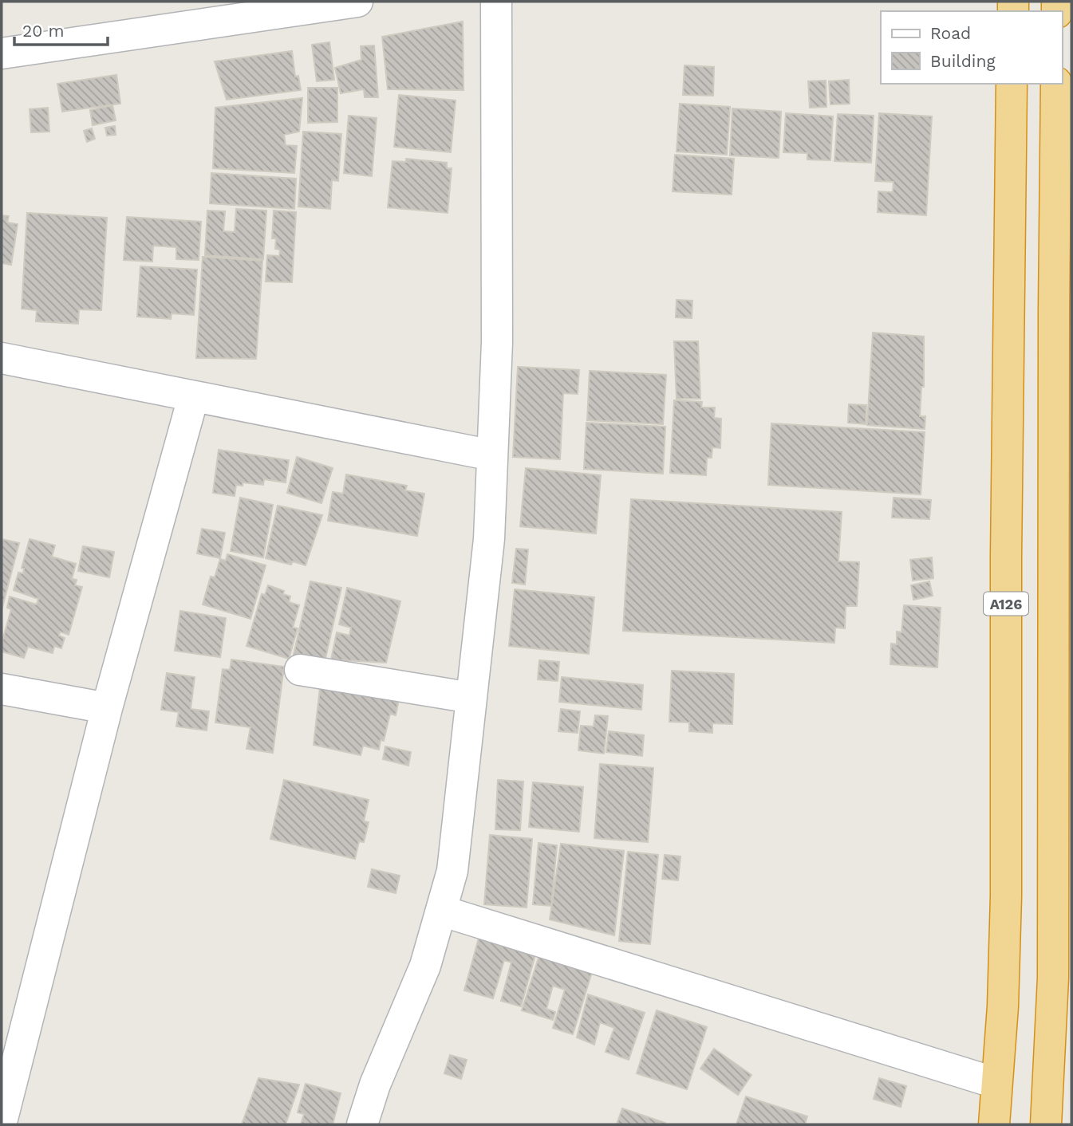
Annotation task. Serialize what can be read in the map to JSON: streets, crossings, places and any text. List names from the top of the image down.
{
  "streets": {
    "highway": ["A126"]
  },
  "legend": ["Road", "Building"],
  "scale_bar": "20 m"
}
